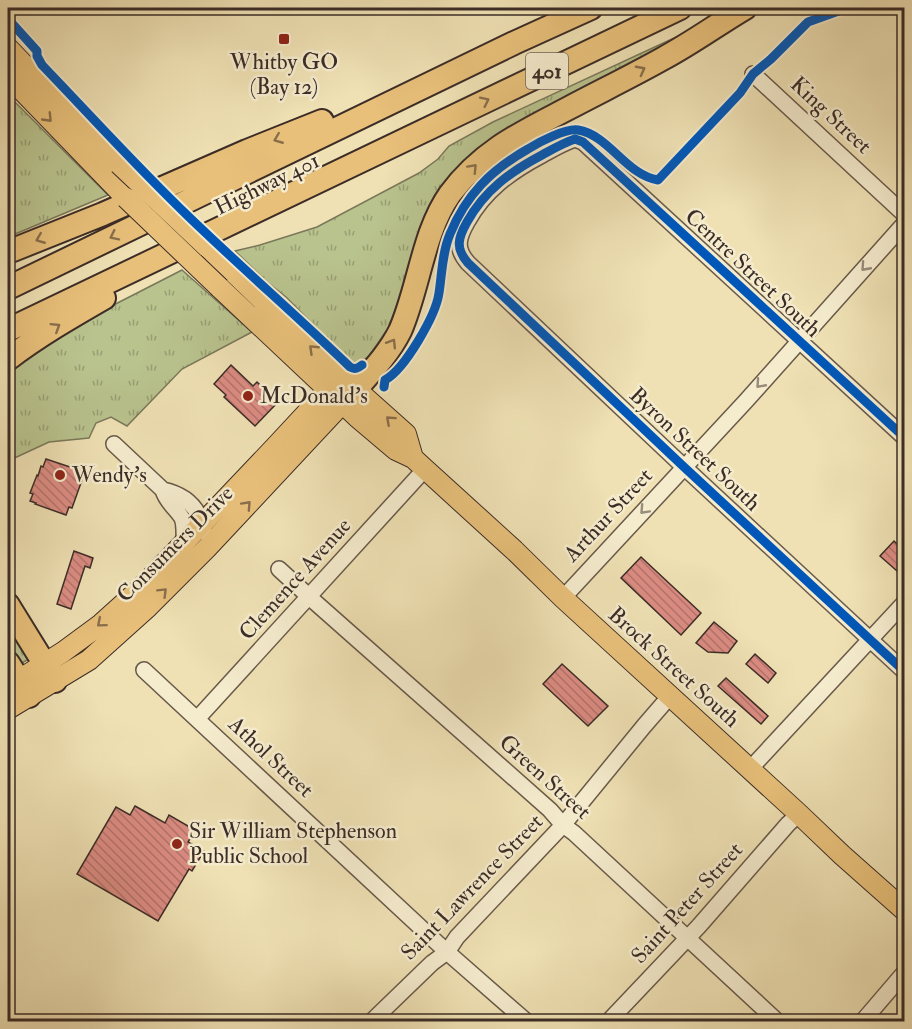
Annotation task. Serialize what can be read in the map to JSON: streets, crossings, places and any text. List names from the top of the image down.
{
  "streets": {
    "highway": ["401", "Highway 401"],
    "main road": ["Consumers Drive", "Brock Street South"],
    "street": [
      "King Street",
      "Centre Street South",
      "Byron Street South",
      "Arthur Street",
      "Clemence Avenue",
      "Athol Street",
      "Green Street",
      "Saint Lawrence Street",
      "Saint Peter Street"
    ]
  },
  "crossings": [
    ["Centre Street South", "Byron Street South"],
    ["Centre Street South", "Arthur Street"],
    ["Byron Street South", "Arthur Street"],
    ["Arthur Street", "Brock Street South"],
    ["Consumers Drive", "Brock Street South"],
    ["Clemence Avenue", "Brock Street South"],
    ["Clemence Avenue", "Athol Street"],
    ["Clemence Avenue", "Green Street"],
    ["Brock Street South", "Saint Lawrence Street"],
    ["Brock Street South", "Saint Peter Street"],
    ["Athol Street", "Saint Lawrence Street"],
    ["Green Street", "Saint Lawrence Street"],
    ["Green Street", "Saint Peter Street"]
  ],
  "one_way": ["Arthur Street"],
  "places": {
    "transit": ["Whitby GO (Bay 12)"],
    "other": ["McDonald's", "Wendy's", "Sir William Stephenson Public School"]
  }
}
